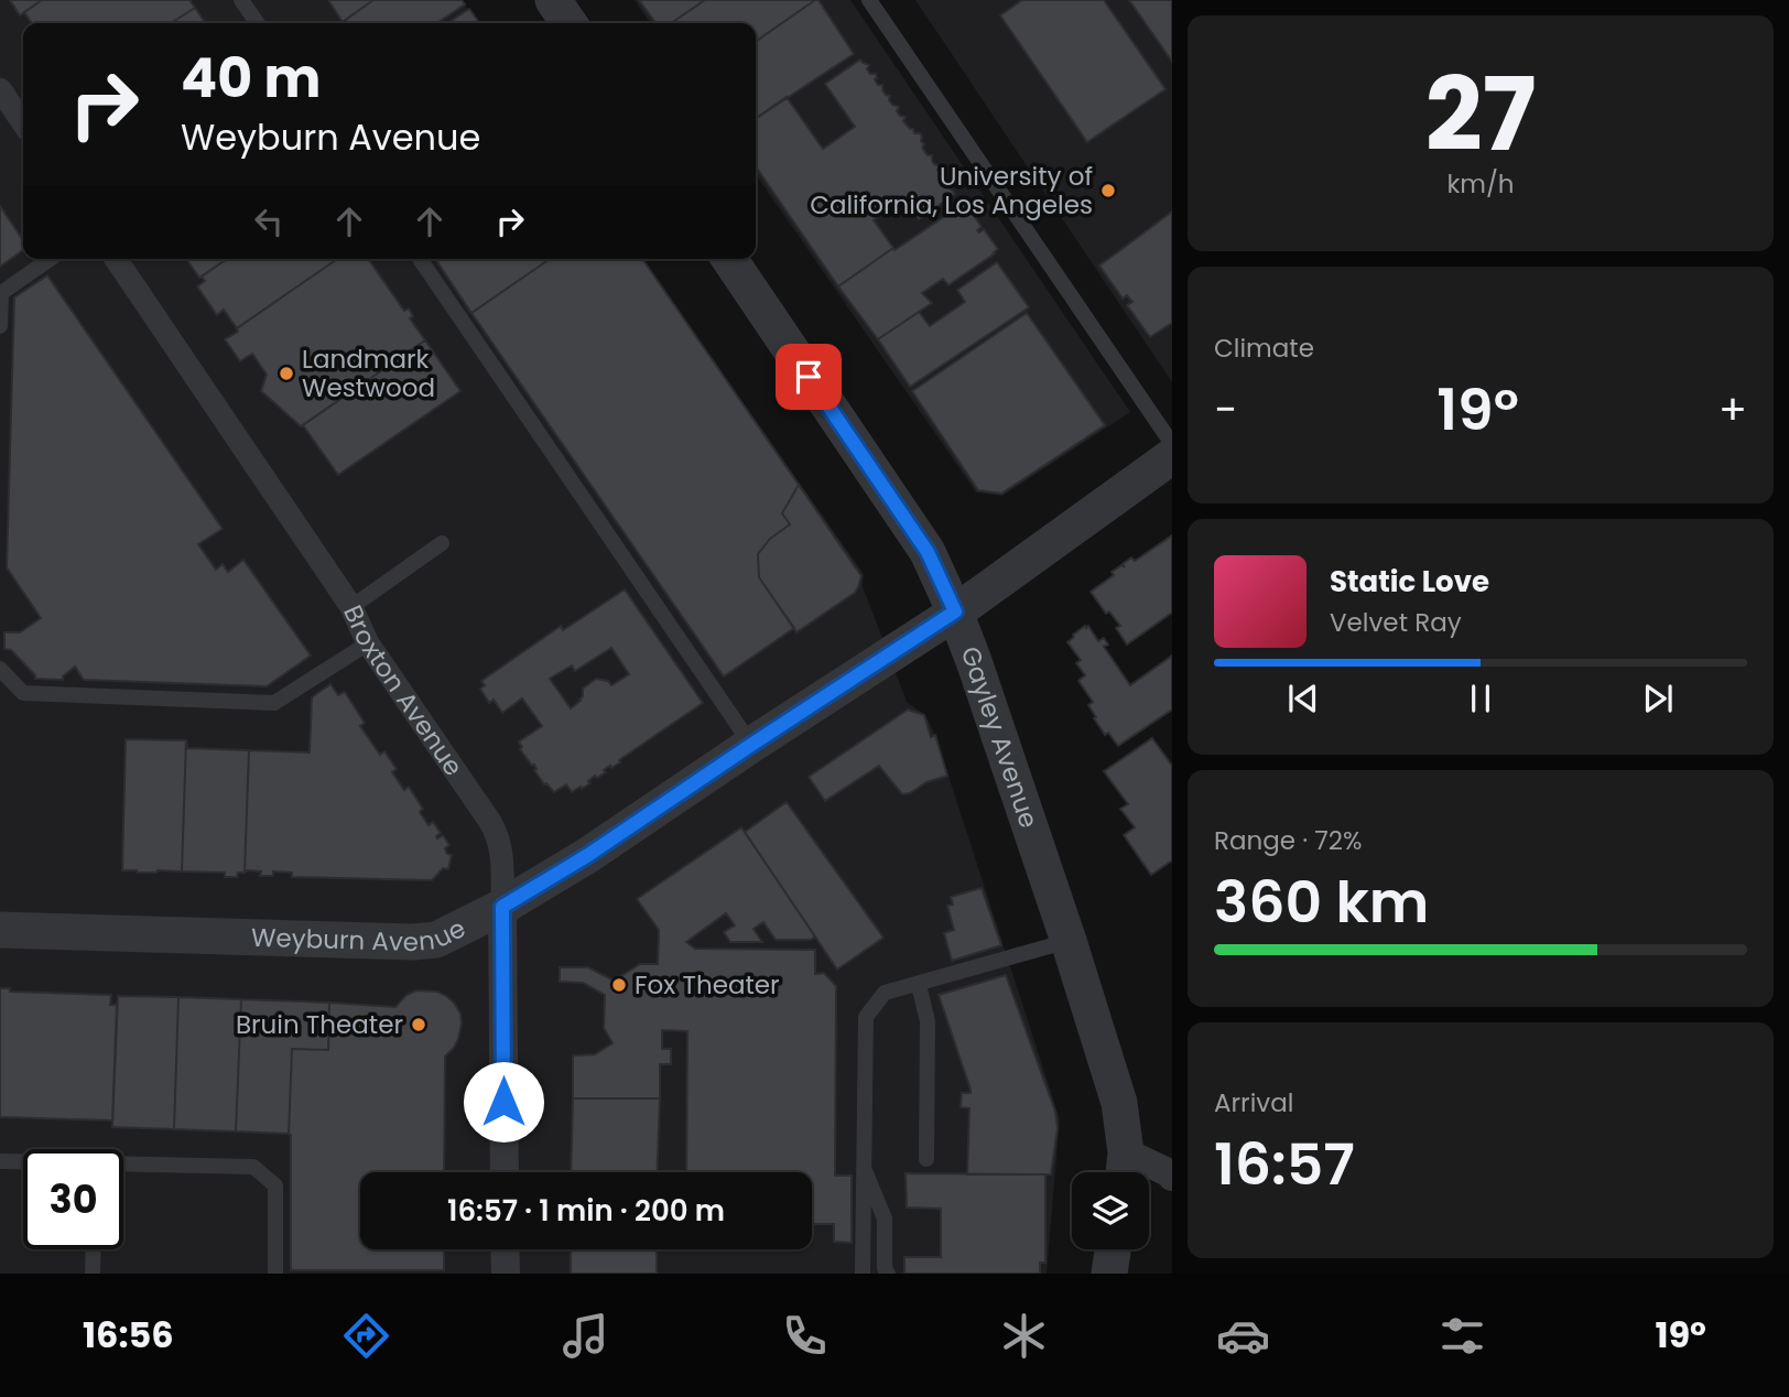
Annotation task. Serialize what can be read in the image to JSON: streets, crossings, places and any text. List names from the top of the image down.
{
  "streets": {
    "street": ["Broxton Avenue", "Gayley Avenue", "Weyburn Avenue"]
  },
  "crossings": [
    ["Broxton Avenue", "Weyburn Avenue"],
    ["Gayley Avenue", "Weyburn Avenue"]
  ],
  "places": [
    "University of California, Los Angeles",
    "Landmark Westwood",
    "Fox Theater",
    "Bruin Theater"
  ],
  "page": {
    "tile": [
      ["27", "km/h"],
      "Climate",
      ["Range · 72%", "360 km"],
      ["Arrival", "16:57"]
    ],
    "turn": ["40 m", "Weyburn Avenue"],
    "heat": ["−", "19°", "+"],
    "song": ["Static Love", "Velvet Ray"],
    "limit": "30",
    "trip": "16:57 · 1 min · 200 m",
    "tabs": ["16:56", "19°"]
  }
}
